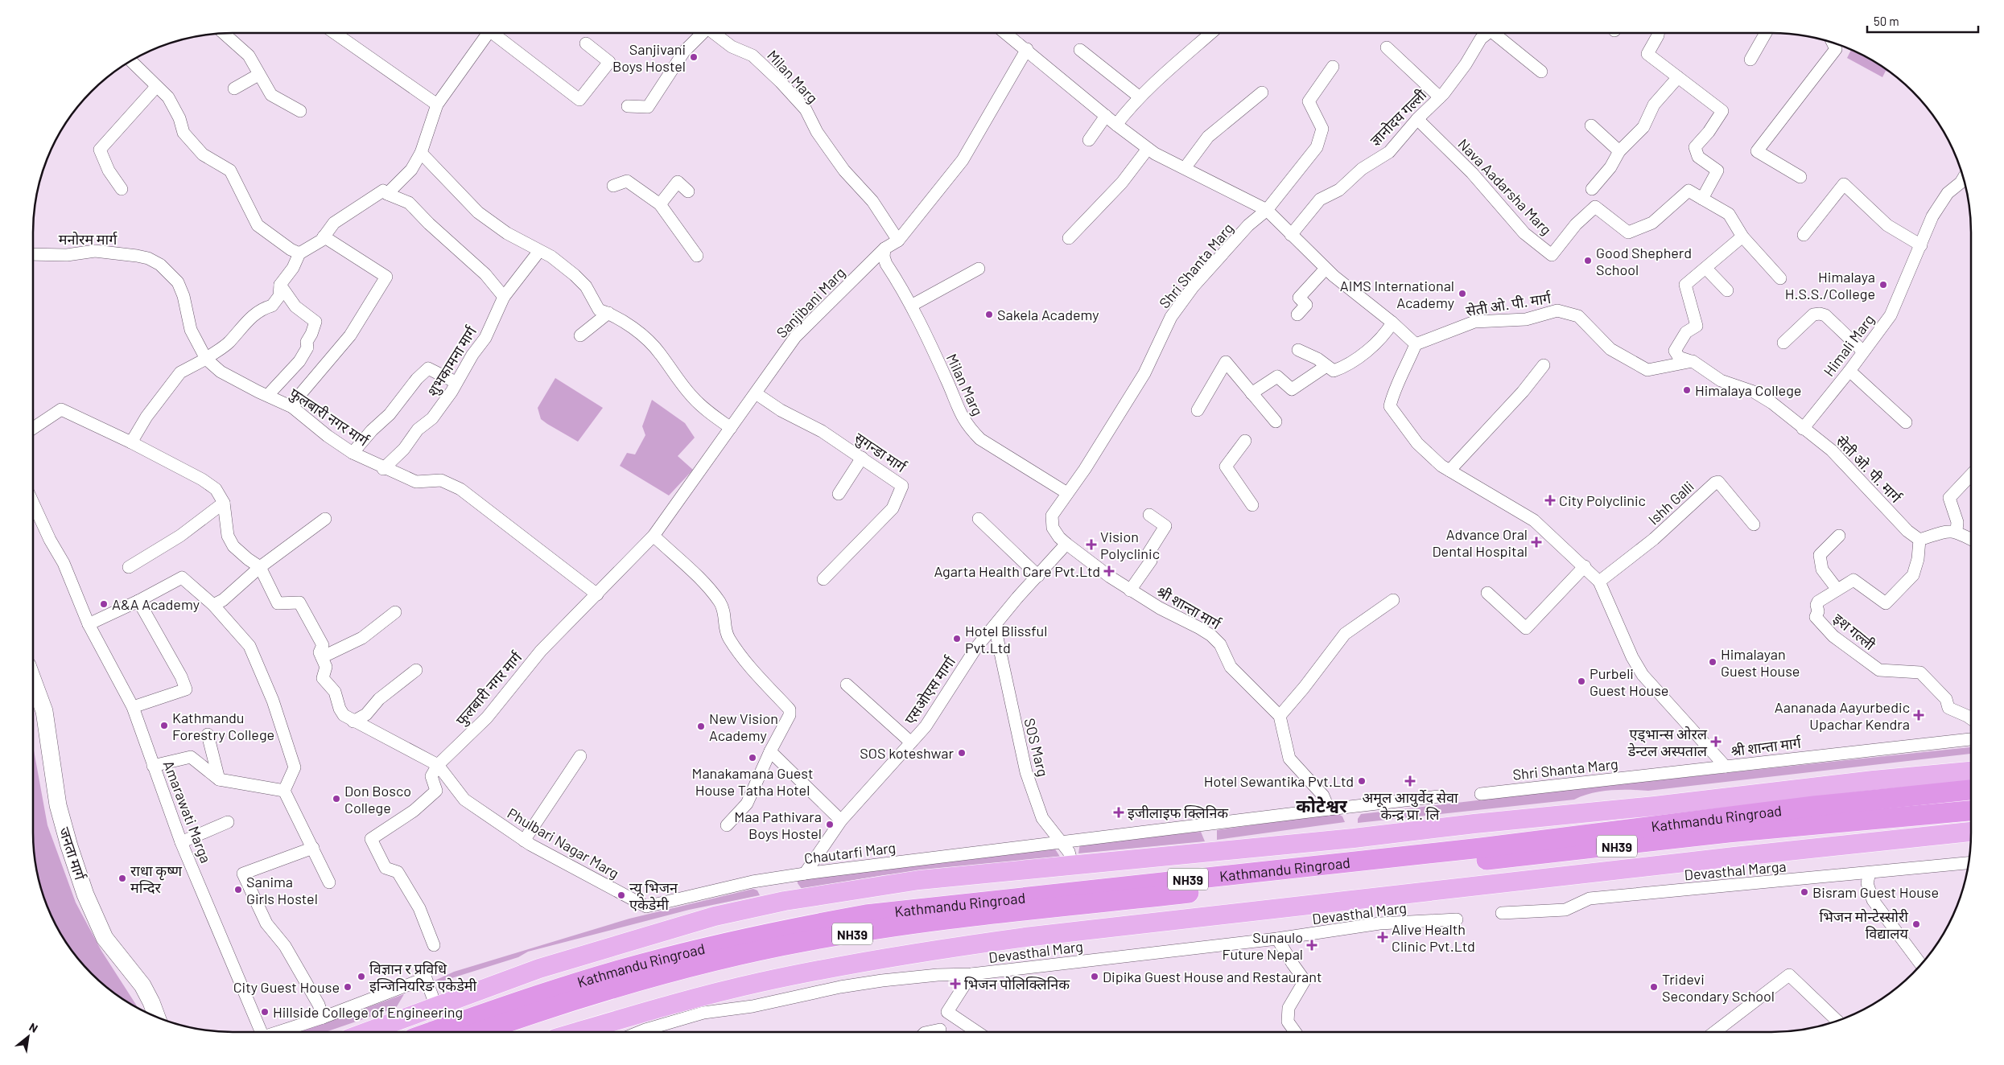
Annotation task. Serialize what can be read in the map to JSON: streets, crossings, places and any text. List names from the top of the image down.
{
  "streets": {
    "highway": ["Kathmandu Ringroad", "NH39"],
    "main road": ["जनता मार्ग"],
    "street": [
      "Milan Marg",
      "ज्ञानोदय गल्ली",
      "Nava Aadarsha Marg",
      "मनोरम मार्ग",
      "Shri Shanta Marg",
      "Sanjibani Marg",
      "सेती ओ. पी. मार्ग",
      "Himali Marg",
      "शुभकामना मार्ग",
      "फुलबारी नगर मार्ग",
      "सुगन्डा मार्ग",
      "Ishh Galli",
      "श्री शान्ता मार्ग",
      "इश गल्ली",
      "एसओएस मार्गा",
      "SOS Marg",
      "Amarawati Marga",
      "Phulbari Nagar Marg",
      "Chautarfi Marg",
      "Devasthal Marga",
      "Devasthal Marg"
    ]
  },
  "crossings": [
    ["Milan Marg", "Shri Shanta Marg"],
    ["Milan Marg", "Sanjibani Marg"],
    ["ज्ञानोदय गल्ली", "Nava Aadarsha Marg"],
    ["मनोरम मार्ग", "फुलबारी नगर मार्ग"],
    ["Shri Shanta Marg", "श्री शान्ता मार्ग"],
    ["Shri Shanta Marg", "एसओएस मार्गा"],
    ["Sanjibani Marg", "फुलबारी नगर मार्ग"],
    ["Sanjibani Marg", "सुगन्डा मार्ग"],
    ["सेती ओ. पी. मार्ग", "Himali Marg"],
    ["सेती ओ. पी. मार्ग", "इश गल्ली"],
    ["शुभकामना मार्ग", "फुलबारी नगर मार्ग"],
    ["फुलबारी नगर मार्ग", "Phulbari Nagar Marg"],
    ["श्री शान्ता मार्ग", "एसओएस मार्गा"],
    ["एसओएस मार्गा", "SOS Marg"],
    ["एसओएस मार्गा", "Chautarfi Marg"],
    ["SOS Marg", "Chautarfi Marg"],
    ["Phulbari Nagar Marg", "Chautarfi Marg"]
  ],
  "districts": ["कोटेश्वर"],
  "places": {
    "other": [
      "Sanjivani Boys Hostel",
      "Good Shepherd School",
      "Himalaya H.S.S./College",
      "AIMS International Academy",
      "Sakela Academy",
      "Himalaya College",
      "A&A Academy",
      "Hotel Blissful Pvt.Ltd",
      "Himalayan Guest House",
      "Purbeli Guest House",
      "Kathmandu Forestry College",
      "New Vision Academy",
      "SOS koteshwar",
      "Manakamana Guest House Tatha Hotel",
      "Hotel Sewantika Pvt.Ltd",
      "Don Bosco College",
      "Maa Pathivara Boys Hostel",
      "राधा कृष्ण मन्दिर",
      "Sanima Girls Hostel",
      "Bisram Guest House",
      "न्यू भिजन एकेडेमी",
      "भिजन मोन्टेस्सोरी विद्यालय",
      "विज्ञान र प्रविधि इन्जिनियरिङ एकेडेमी",
      "Dipika Guest House and Restaurant",
      "City Guest House",
      "Tridevi Secondary School",
      "Hillside College of Engineering"
    ],
    "health": [
      "City Polyclinic",
      "Advance Oral Dental Hospital",
      "Vision Polyclinic",
      "Agarta Health Care Pvt.Ltd",
      "Aananada Aayurbedic Upachar Kendra",
      "एड्भान्स ओरल डेन्टल अस्पताल",
      "अमूल आयुर्वेद सेवा केन्द्र प्रा. लि",
      "इजीलाइफ क्लिनिक",
      "Alive Health Clinic Pvt.Ltd",
      "Sunaulo Future Nepal",
      "भिजन पोलिक्लिनिक"
    ]
  },
  "scale_bar": "50 m",
  "north": "top right"
}
